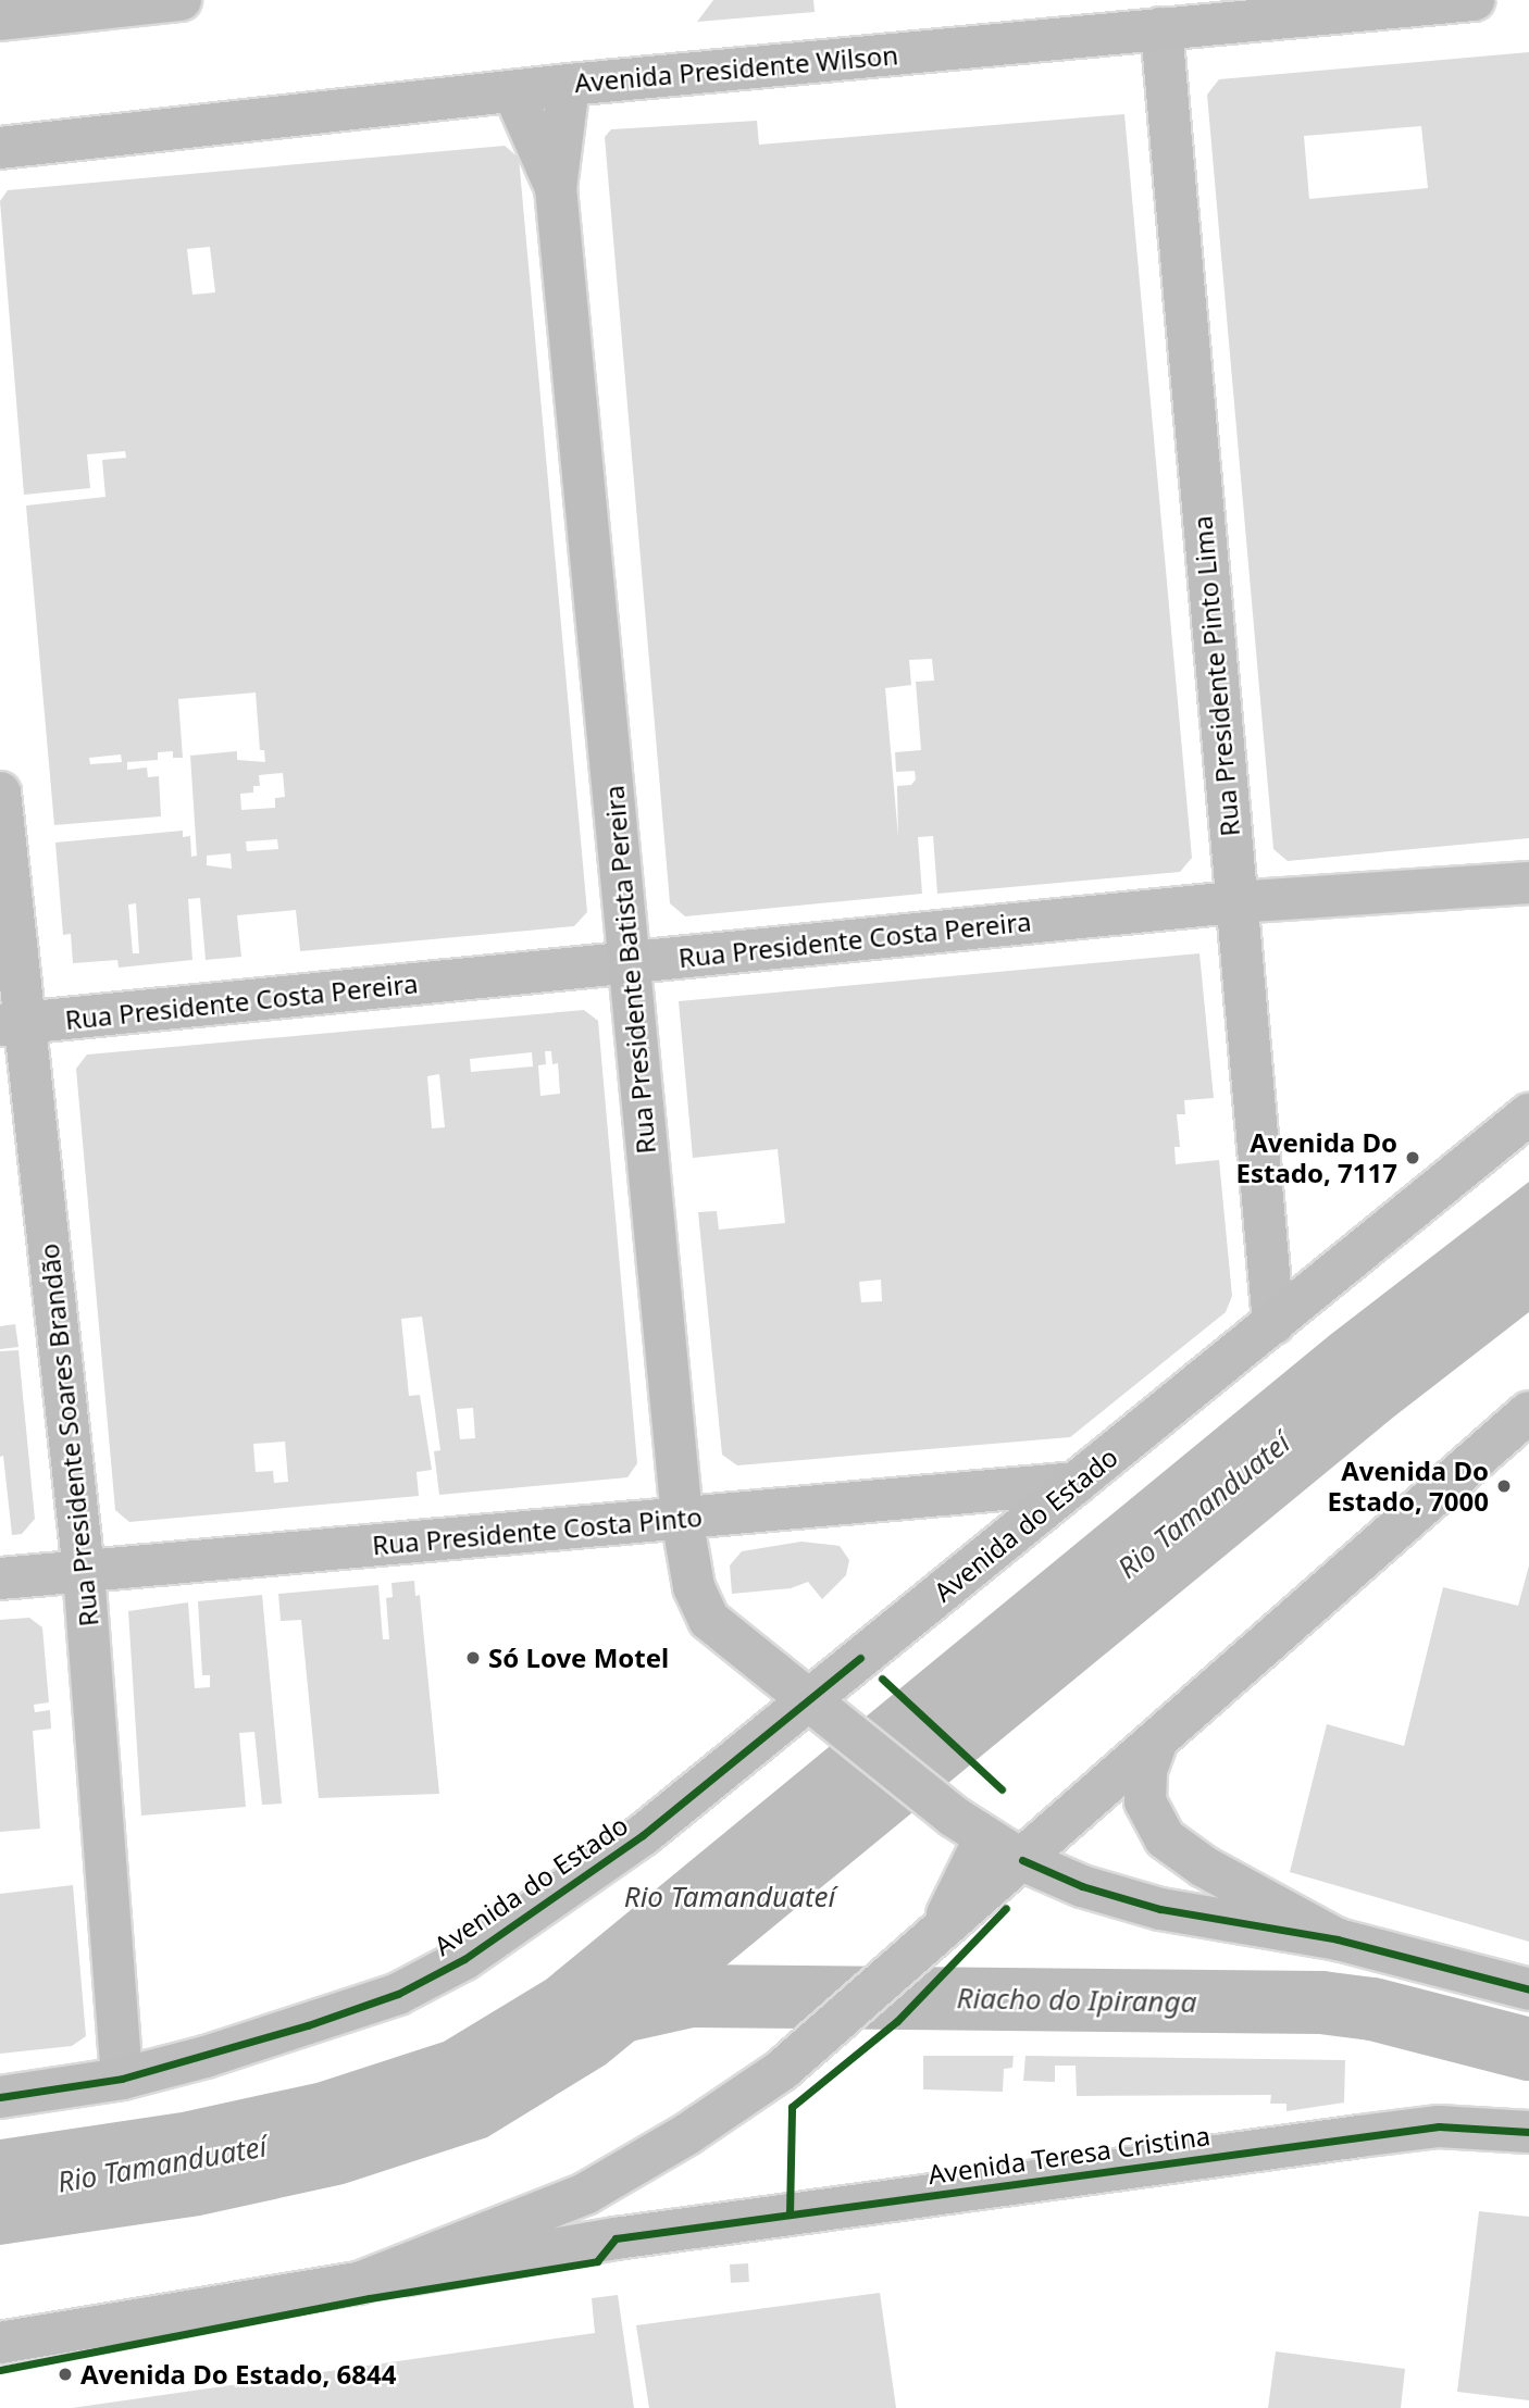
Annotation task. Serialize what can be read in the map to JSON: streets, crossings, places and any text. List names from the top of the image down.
{
  "streets": {
    "main road": [
      "Avenida Presidente Wilson",
      "Rua Presidente Batista Pereira",
      "Avenida do Estado",
      "Avenida Teresa Cristina"
    ],
    "street": [
      "Rua Presidente Pinto Lima",
      "Rua Presidente Costa Pereira",
      "Rua Presidente Soares Brandão",
      "Rua Presidente Costa Pinto"
    ]
  },
  "crossings": [
    ["Avenida Presidente Wilson", "Rua Presidente Pinto Lima"],
    ["Avenida Presidente Wilson", "Rua Presidente Batista Pereira"],
    ["Rua Presidente Pinto Lima", "Rua Presidente Costa Pereira"],
    ["Rua Presidente Pinto Lima", "Avenida do Estado"],
    ["Rua Presidente Costa Pereira", "Rua Presidente Batista Pereira"],
    ["Rua Presidente Costa Pereira", "Rua Presidente Soares Brandão"],
    ["Rua Presidente Batista Pereira", "Avenida do Estado"],
    ["Rua Presidente Batista Pereira", "Rua Presidente Costa Pinto"],
    ["Rua Presidente Soares Brandão", "Avenida do Estado"],
    ["Rua Presidente Soares Brandão", "Rua Presidente Costa Pinto"],
    ["Avenida do Estado", "Rua Presidente Costa Pinto"]
  ],
  "water": ["Rio Tamanduateí", "Riacho do Ipiranga"],
  "places": [
    "Avenida Do Estado, 7117",
    "Avenida Do Estado, 7000",
    "Só Love Motel",
    "Avenida Do Estado, 6844"
  ]
}
